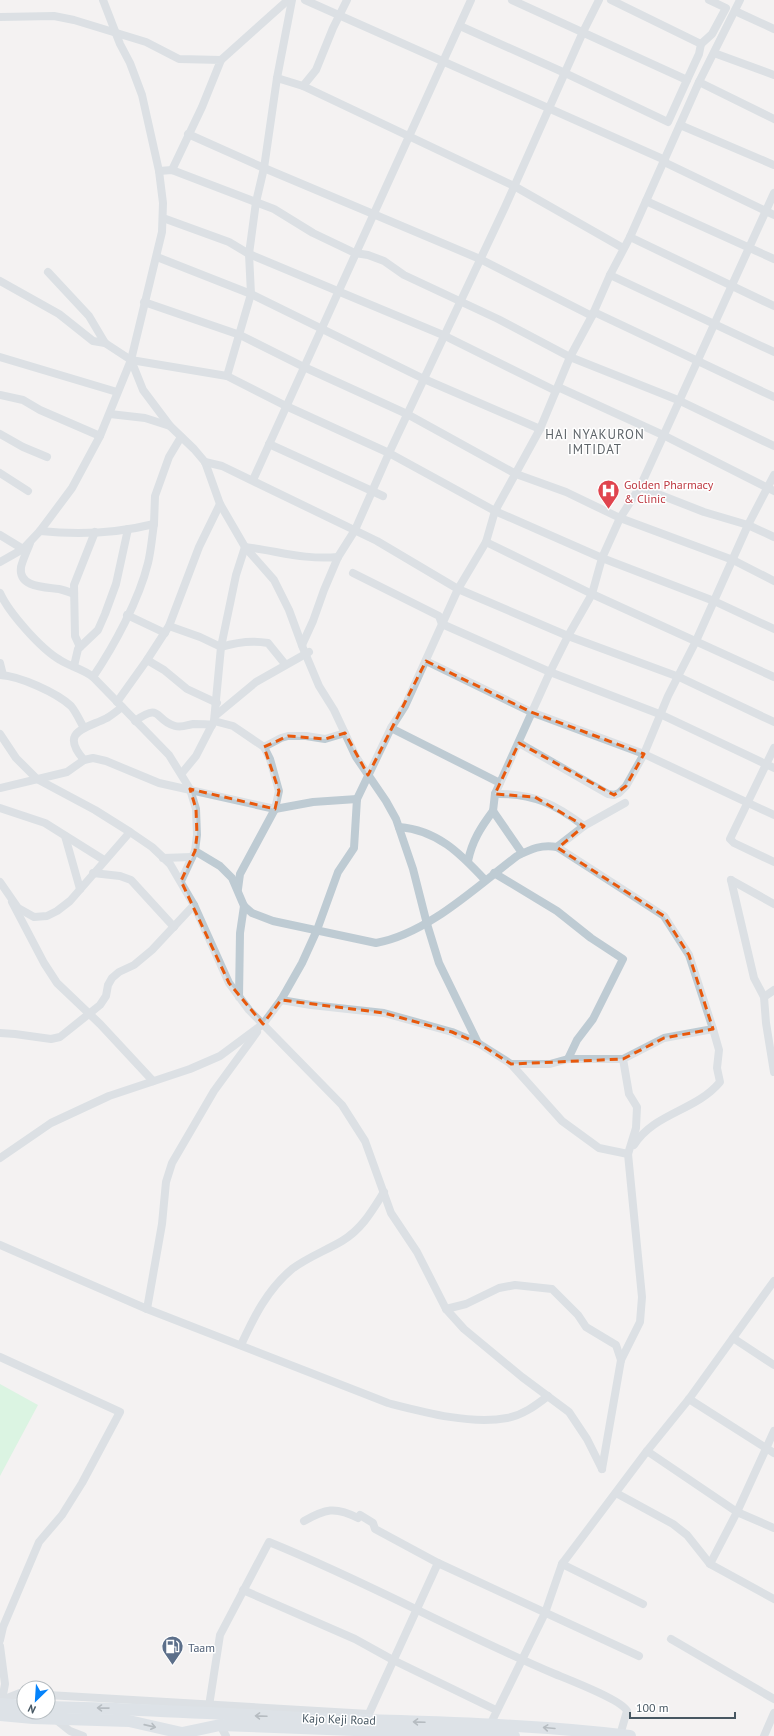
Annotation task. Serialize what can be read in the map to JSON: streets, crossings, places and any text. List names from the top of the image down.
{
  "streets": {
    "main road": ["Kajo Keji Road"]
  },
  "districts": ["HAI NYAKURON IMTIDAT"],
  "places": {
    "hospital": ["Golden Pharmacy & Clinic"],
    "fuel station": ["Taam"]
  },
  "scale_bar": "100 m",
  "north": "bottom left"
}
